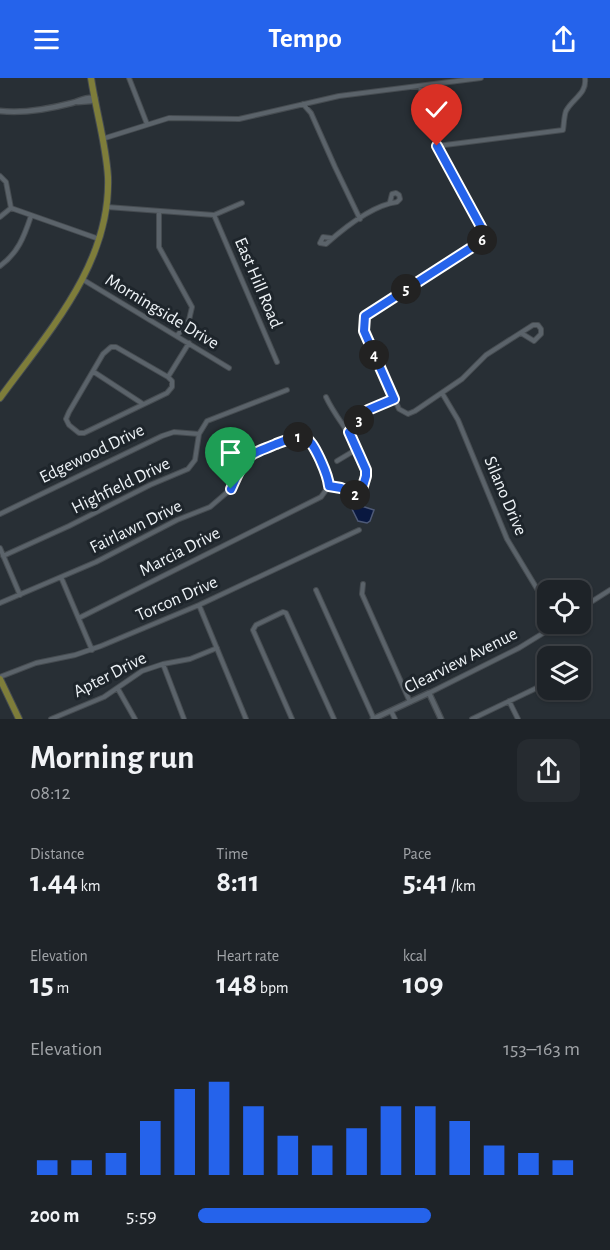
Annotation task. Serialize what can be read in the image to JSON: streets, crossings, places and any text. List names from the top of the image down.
{
  "streets": {
    "main road": ["Clearview Avenue"],
    "street": [
      "East Hill Road",
      "Morningside Drive",
      "Edgewood Drive",
      "Highfield Drive",
      "Silano Drive",
      "Fairlawn Drive",
      "Marcia Drive",
      "Torcon Drive",
      "Apter Drive"
    ]
  },
  "crossings": [
    ["Edgewood Drive", "Highfield Drive"],
    ["Fairlawn Drive", "Marcia Drive"]
  ],
  "page": {
    "header": "Tempo",
    "pins": [
      "6",
      "5",
      "4",
      "3",
      "1",
      "2"
    ],
    "heading": ["Morning run", "08:12"],
    "stats": [
      ["Distance", "1.44 km"],
      ["Time", "8:11"],
      ["Pace", "5:41 /km"],
      ["Elevation", "15 m"],
      ["Heart rate", "148 bpm"],
      ["kcal", "109"]
    ],
    "chart": ["Elevation", "153–163 m"],
    "list": [
      {
        "name": "200 m",
        "note": "5:59"
      }
    ]
  }
}
